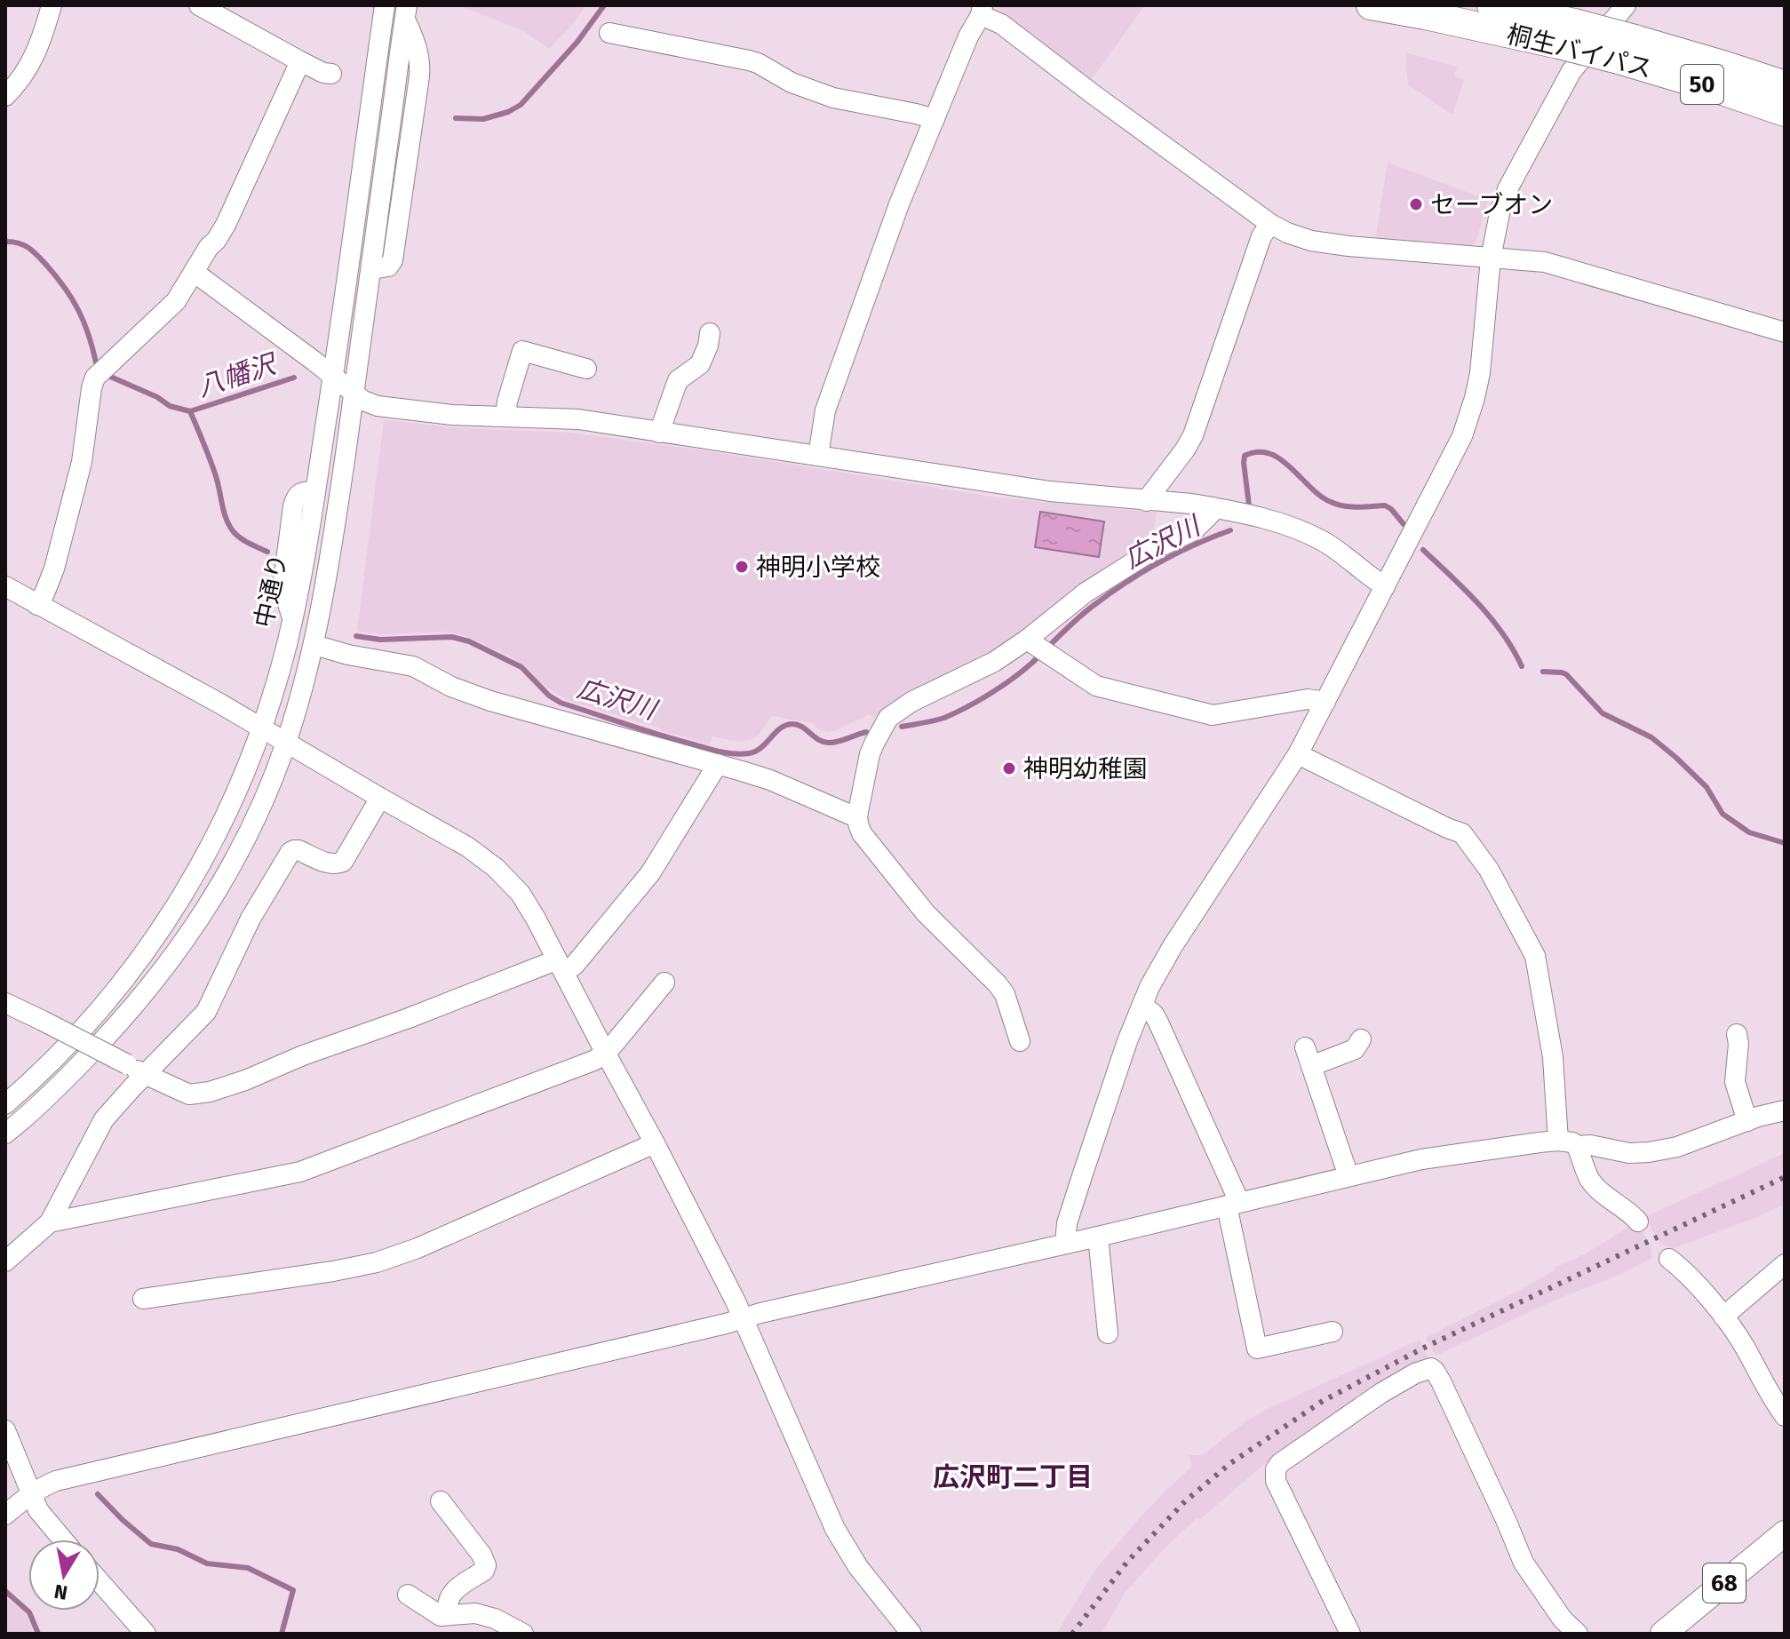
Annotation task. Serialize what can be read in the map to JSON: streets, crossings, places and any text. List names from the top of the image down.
{
  "streets": {
    "highway": ["桐生バイパス", "50"],
    "main road": ["68"],
    "street": ["中通り"]
  },
  "districts": ["広沢町二丁目"],
  "water": ["八幡沢", "広沢川"],
  "places": ["セーブオン", "神明小学校", "神明幼稚園"],
  "north": "bottom"
}
